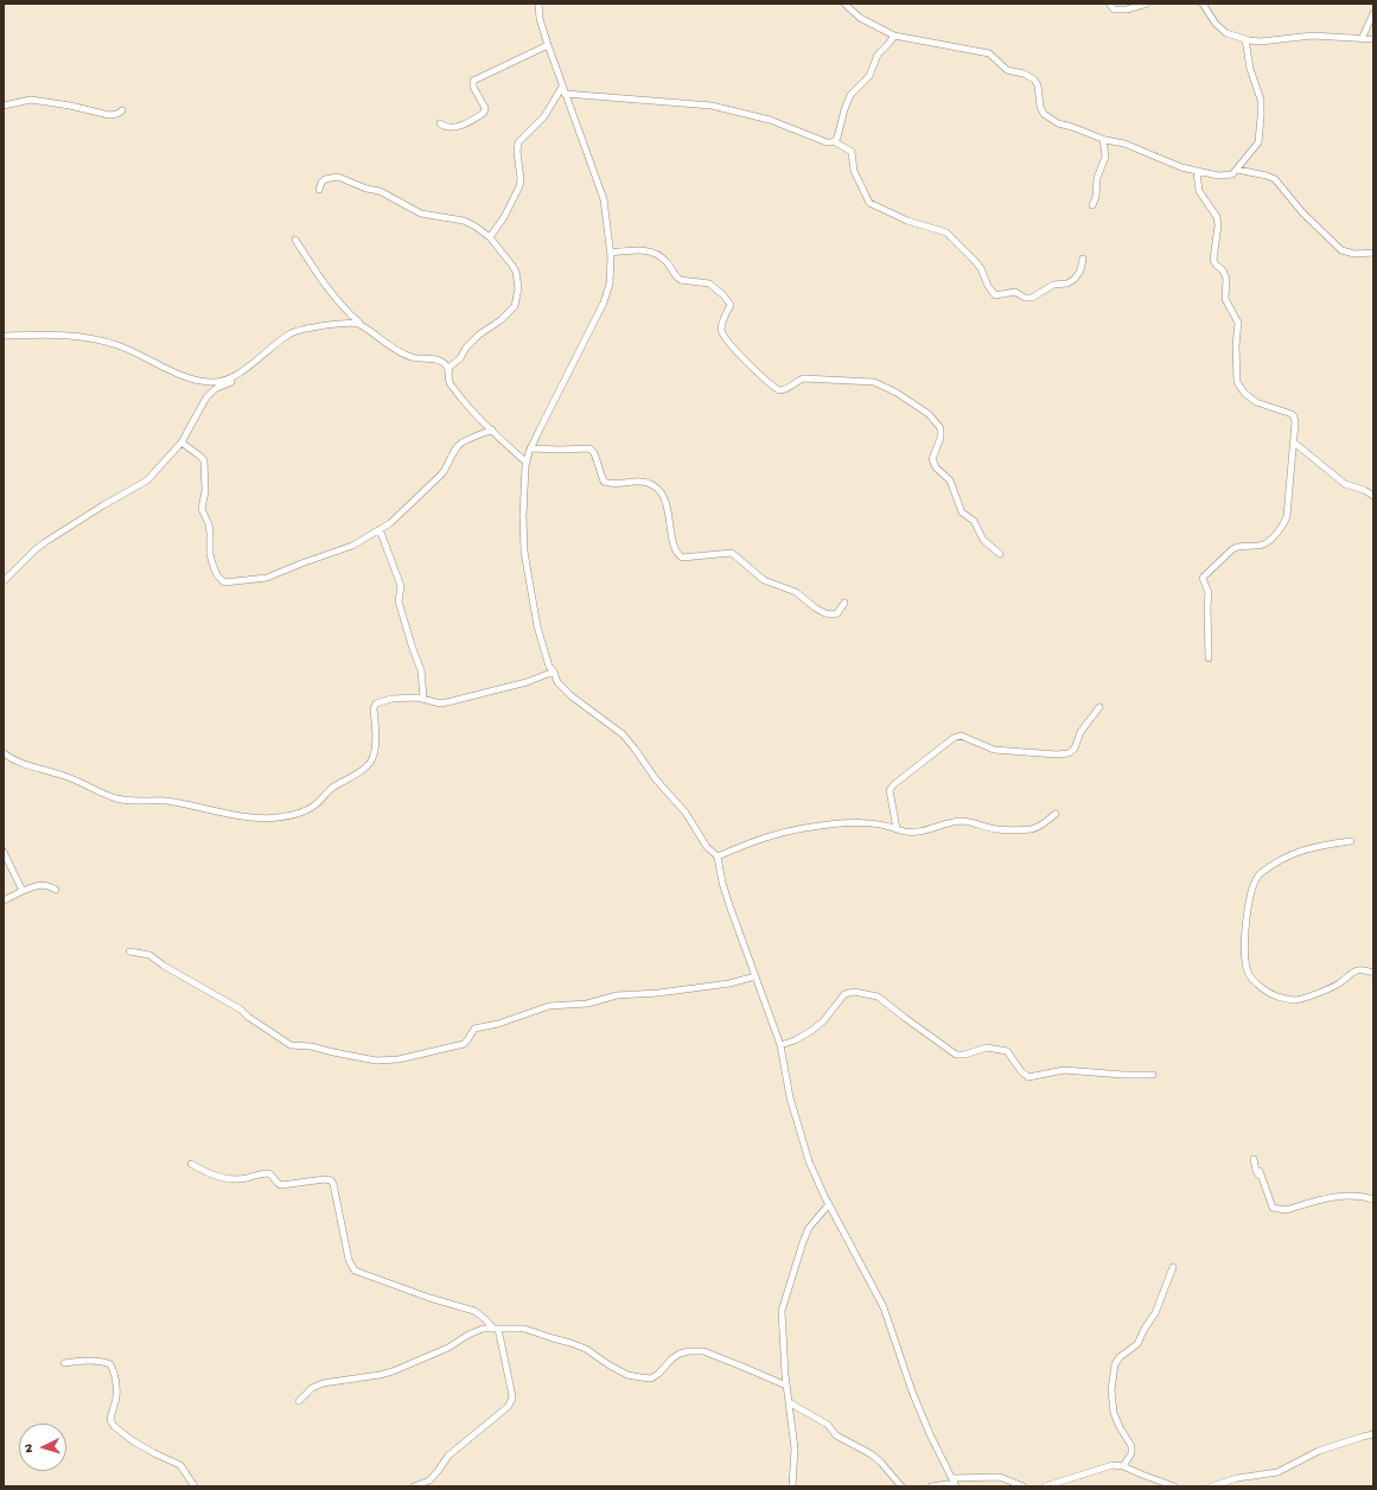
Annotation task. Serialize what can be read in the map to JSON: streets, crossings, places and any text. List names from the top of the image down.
{
  "north": "left"
}
